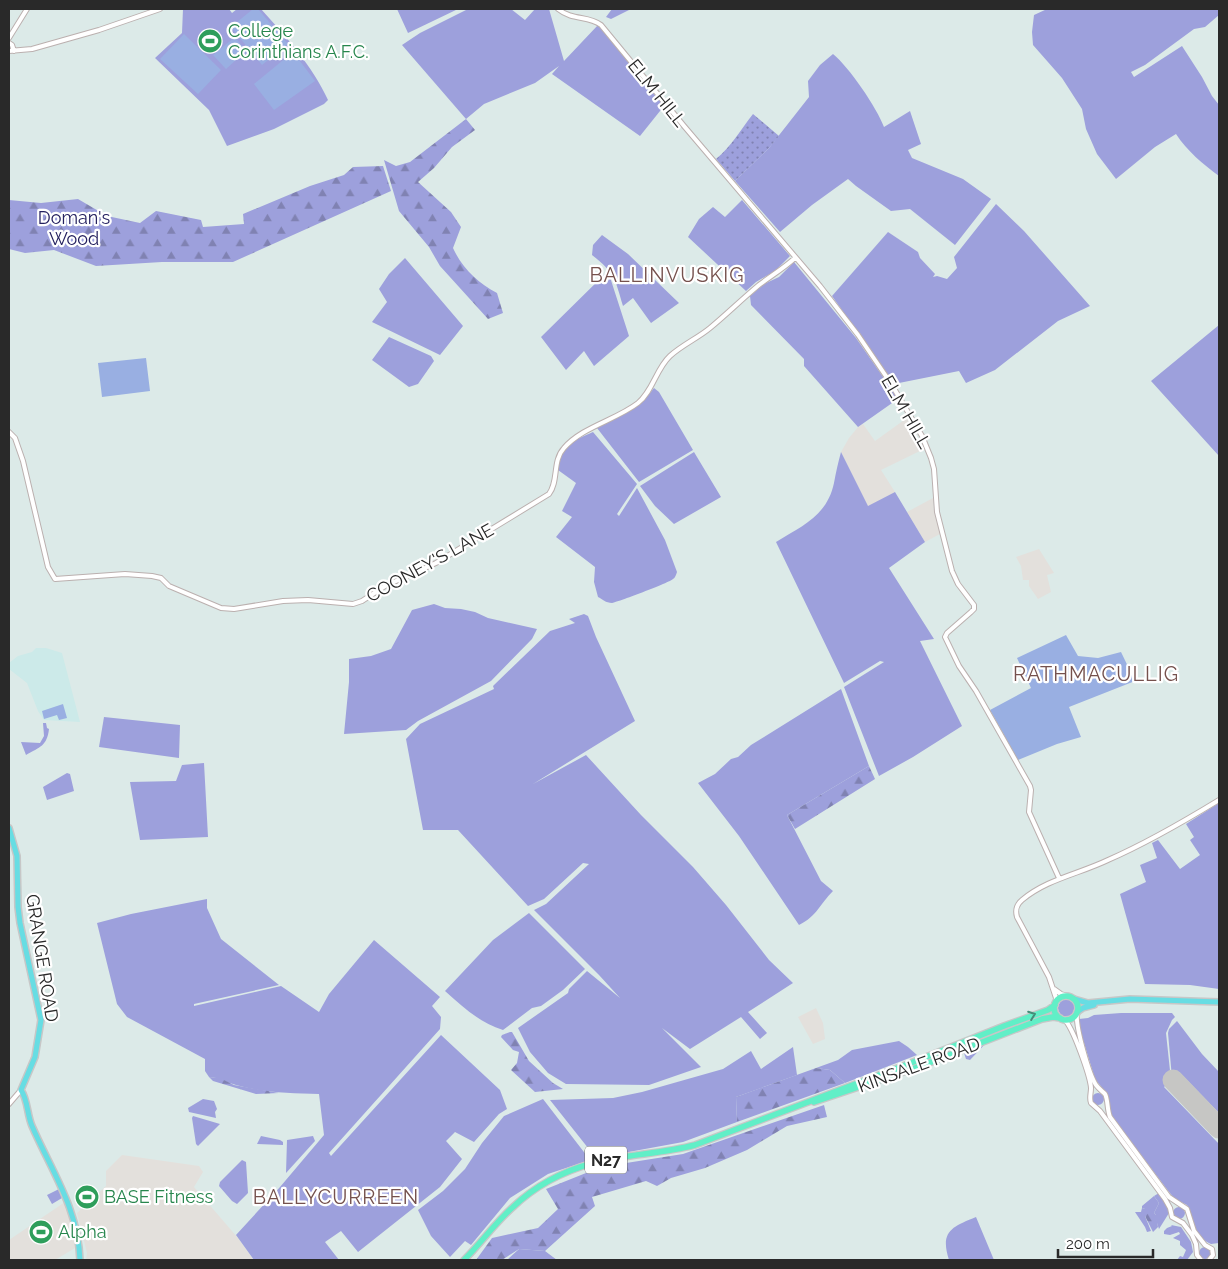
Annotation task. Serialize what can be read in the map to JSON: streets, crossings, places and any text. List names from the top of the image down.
{
  "streets": {
    "highway": ["KINSALE ROAD", "N27"],
    "main road": ["GRANGE ROAD"],
    "street": ["ELM HILL", "COONEY'S LANE"]
  },
  "crossings": [
    ["ELM HILL", "COONEY'S LANE"],
    ["KINSALE ROAD", "N27"]
  ],
  "districts": ["BALLINVUSKIG", "RATHMACULLIG", "BALLYCURREEN"],
  "parks": ["Doman's Wood"],
  "places": {
    "sports": ["College Corinthians A.F.C.", "BASE Fitness", "Alpha"]
  },
  "scale_bar": "200 m"
}
